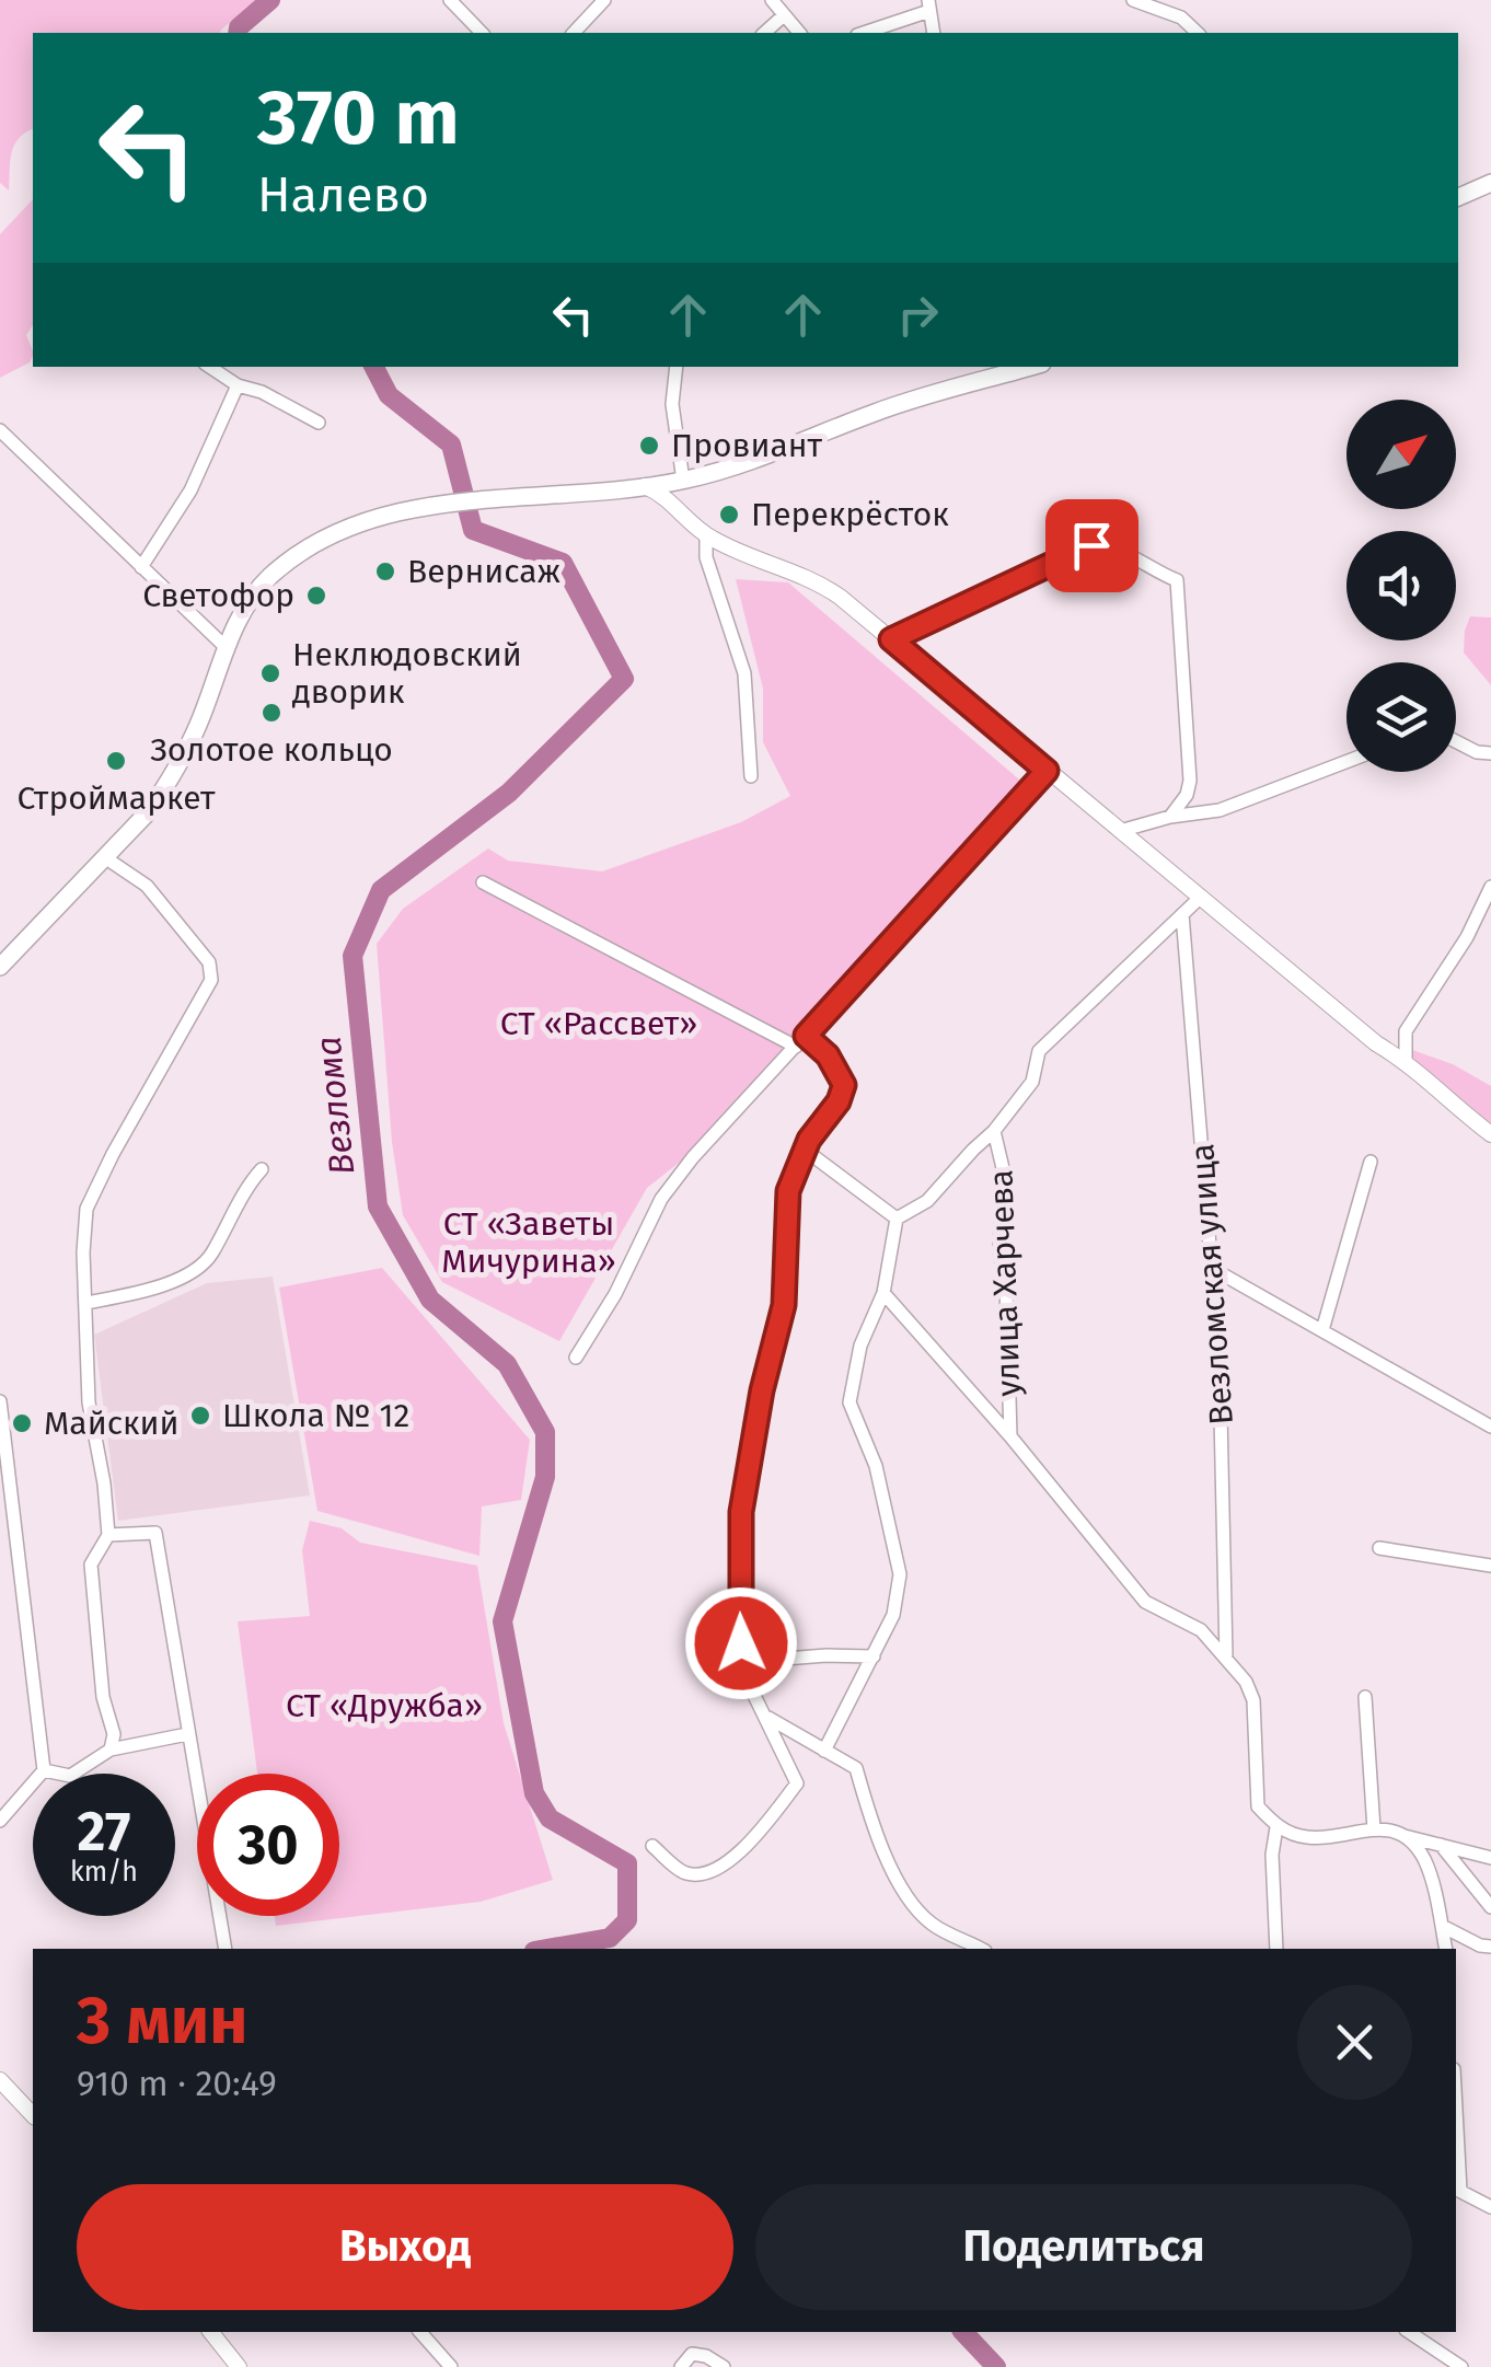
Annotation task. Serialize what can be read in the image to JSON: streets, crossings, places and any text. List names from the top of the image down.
{
  "streets": {
    "street": ["улица Харчева", "Везломская улица"]
  },
  "water": ["Везлома"],
  "parks": ["СТ «Рассвет»", "СТ «Заветы Мичурина»", "СТ «Дружба»"],
  "places": [
    "Провиант",
    "Перекрёсток",
    "Вернисаж",
    "Светофор",
    "Неклюдовский дворик",
    "Золотое кольцо",
    "Строймаркет",
    "Школа № 12",
    "Майский"
  ],
  "north": "top right",
  "page": {
    "turn": ["370 m", "Налево"],
    "speed": "27 km/h",
    "limit": "30",
    "heading": ["3 мин", "910 m · 20:49"],
    "buttons": ["Выход", "Поделиться"]
  }
}
